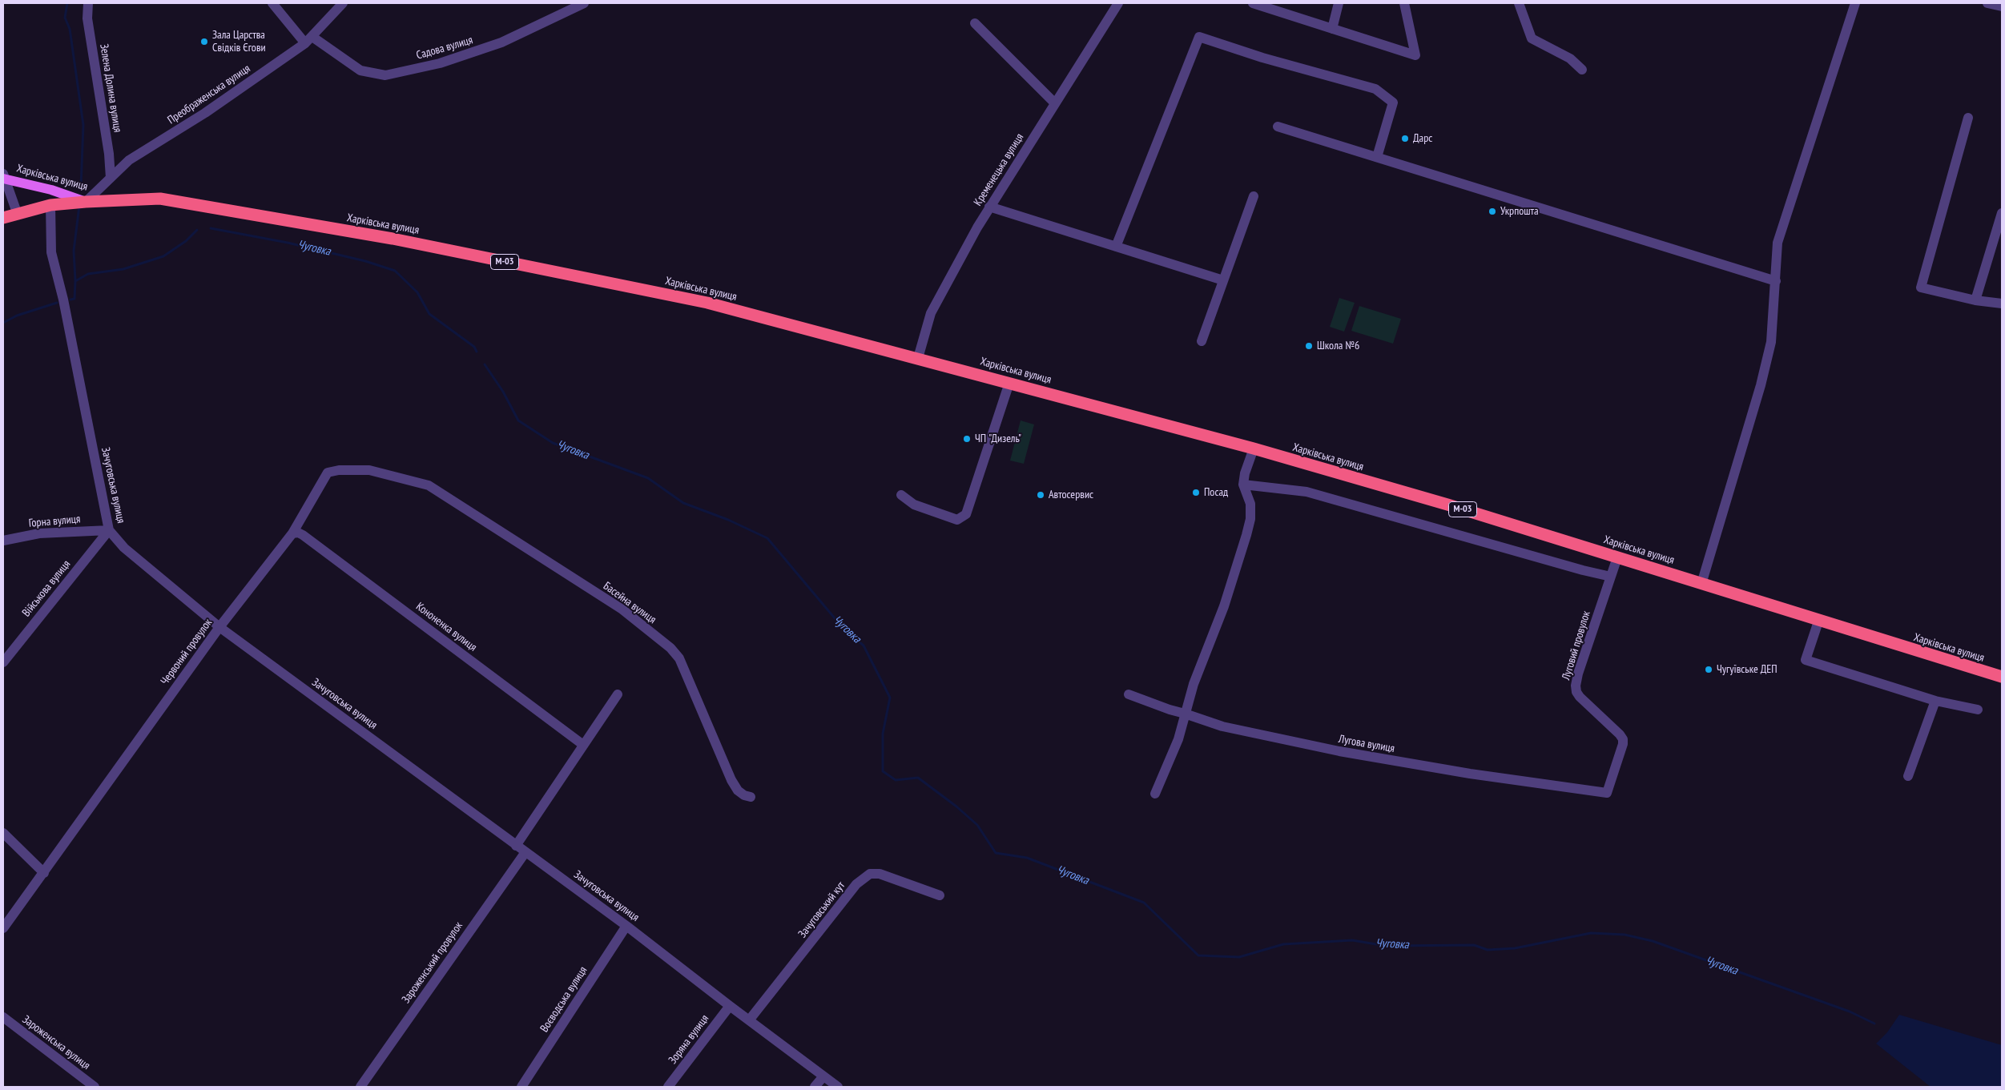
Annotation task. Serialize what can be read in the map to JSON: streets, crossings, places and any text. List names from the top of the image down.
{
  "streets": {
    "highway": ["Харківська вулиця", "М-03"],
    "street": [
      "Садова вулиця",
      "Зелена Долина вулиця",
      "Преображенська вулиця",
      "Кременецька вулиця",
      "Зачуговська вулиця",
      "Горна вулиця",
      "Військова вулиця",
      "Басейна вулиця",
      "Кононенка вулиця",
      "Луговий провулок",
      "Червоний провулок",
      "Лугова вулиця",
      "Зачуговський кут",
      "Зароженський провулок",
      "Воєводська вулиця",
      "Зоряна вулиця",
      "Зароженська вулиця"
    ]
  },
  "crossings": [
    ["Садова вулиця", "Преображенська вулиця"],
    ["Зелена Долина вулиця", "Преображенська вулиця"],
    ["Преображенська вулиця", "Харківська вулиця"],
    ["Преображенська вулиця", "М-03"],
    ["Кременецька вулиця", "Харківська вулиця"],
    ["Харківська вулиця", "М-03"],
    ["Харківська вулиця", "Луговий провулок"],
    ["М-03", "Зачуговська вулиця"],
    ["Зачуговська вулиця", "Горна вулиця"],
    ["Зачуговська вулиця", "Військова вулиця"],
    ["Зачуговська вулиця", "Червоний провулок"],
    ["Зачуговська вулиця", "Зачуговський кут"],
    ["Зачуговська вулиця", "Зароженський провулок"],
    ["Зачуговська вулиця", "Воєводська вулиця"],
    ["Зачуговська вулиця", "Зоряна вулиця"],
    ["Горна вулиця", "Військова вулиця"],
    ["Басейна вулиця", "Червоний провулок"],
    ["Кононенка вулиця", "Червоний провулок"],
    ["Луговий провулок", "Лугова вулиця"]
  ],
  "water": ["Чуговка"],
  "places": [
    "Зала Царства Свідків Єгови",
    "Дарс",
    "Укрпошта",
    "Школа №6",
    "ЧП \"Дизель\"",
    "Посад",
    "Автосервис",
    "Чугуївське ДЕП"
  ]
}
